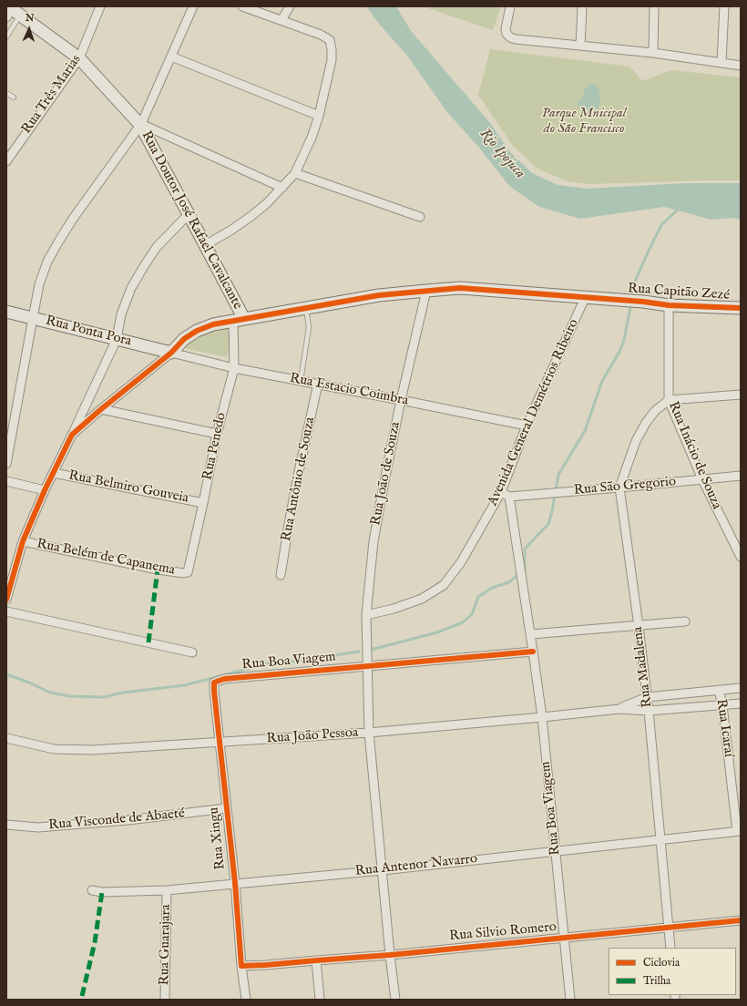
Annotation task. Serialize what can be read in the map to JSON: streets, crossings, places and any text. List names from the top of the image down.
{
  "streets": {
    "street": [
      "Rua Três Marias",
      "Rua Doutor José Rafael Cavalcante",
      "Rua Capitão Zezé",
      "Rua Ponta Pora",
      "Rua Estacio Coimbra",
      "Avenida General Demétrios Ribeiro",
      "Rua Penedo",
      "Rua Inácio de Souza",
      "Rua João de Souza",
      "Rua Antônio de Souza",
      "Rua São Gregorio",
      "Rua Belmiro Gouveia",
      "Rua Belém de Capanema",
      "Rua Boa Viagem",
      "Rua Madalena",
      "Rua Icaraí",
      "Rua João Pessoa",
      "Rua Visconde de Abaeté",
      "Rua Xingu",
      "Rua Antenor Navarro",
      "Rua Silvio Romero",
      "Rua Guarajara"
    ]
  },
  "crossings": [
    ["Rua Três Marias", "Rua Doutor José Rafael Cavalcante"],
    ["Rua Doutor José Rafael Cavalcante", "Rua Capitão Zezé"],
    ["Rua Doutor José Rafael Cavalcante", "Rua Penedo"],
    ["Rua Capitão Zezé", "Rua Ponta Pora"],
    ["Rua Capitão Zezé", "Rua Estacio Coimbra"],
    ["Rua Capitão Zezé", "Avenida General Demétrios Ribeiro"],
    ["Rua Capitão Zezé", "Rua Penedo"],
    ["Rua Capitão Zezé", "Rua Inácio de Souza"],
    ["Rua Capitão Zezé", "Rua João de Souza"],
    ["Rua Ponta Pora", "Rua Estacio Coimbra"],
    ["Rua Estacio Coimbra", "Avenida General Demétrios Ribeiro"],
    ["Rua Estacio Coimbra", "Rua Penedo"],
    ["Rua Estacio Coimbra", "Rua João de Souza"],
    ["Rua Estacio Coimbra", "Rua Antônio de Souza"],
    ["Avenida General Demétrios Ribeiro", "Rua João de Souza"],
    ["Rua Penedo", "Rua Belmiro Gouveia"],
    ["Rua Penedo", "Rua Belém de Capanema"],
    ["Rua Inácio de Souza", "Rua São Gregorio"],
    ["Rua Inácio de Souza", "Rua Madalena"],
    ["Rua João de Souza", "Rua Boa Viagem"],
    ["Rua João de Souza", "Rua João Pessoa"],
    ["Rua João de Souza", "Rua Antenor Navarro"],
    ["Rua João de Souza", "Rua Silvio Romero"],
    ["Rua São Gregorio", "Rua Boa Viagem"],
    ["Rua São Gregorio", "Rua Madalena"],
    ["Rua Boa Viagem", "Rua João Pessoa"],
    ["Rua Boa Viagem", "Rua Xingu"],
    ["Rua Boa Viagem", "Rua Antenor Navarro"],
    ["Rua Boa Viagem", "Rua Silvio Romero"],
    ["Rua Madalena", "Rua João Pessoa"],
    ["Rua Madalena", "Rua Antenor Navarro"],
    ["Rua Madalena", "Rua Silvio Romero"],
    ["Rua Icaraí", "Rua João Pessoa"],
    ["Rua Icaraí", "Rua Antenor Navarro"],
    ["Rua João Pessoa", "Rua Xingu"],
    ["Rua Visconde de Abaeté", "Rua Xingu"],
    ["Rua Xingu", "Rua Antenor Navarro"],
    ["Rua Xingu", "Rua Silvio Romero"],
    ["Rua Antenor Navarro", "Rua Guarajara"]
  ],
  "water": ["Rio Ipojuca"],
  "parks": ["Parque Mnicipal do São Francisco"],
  "legend": ["Ciclovia", "Trilha"],
  "north": "top"
}
